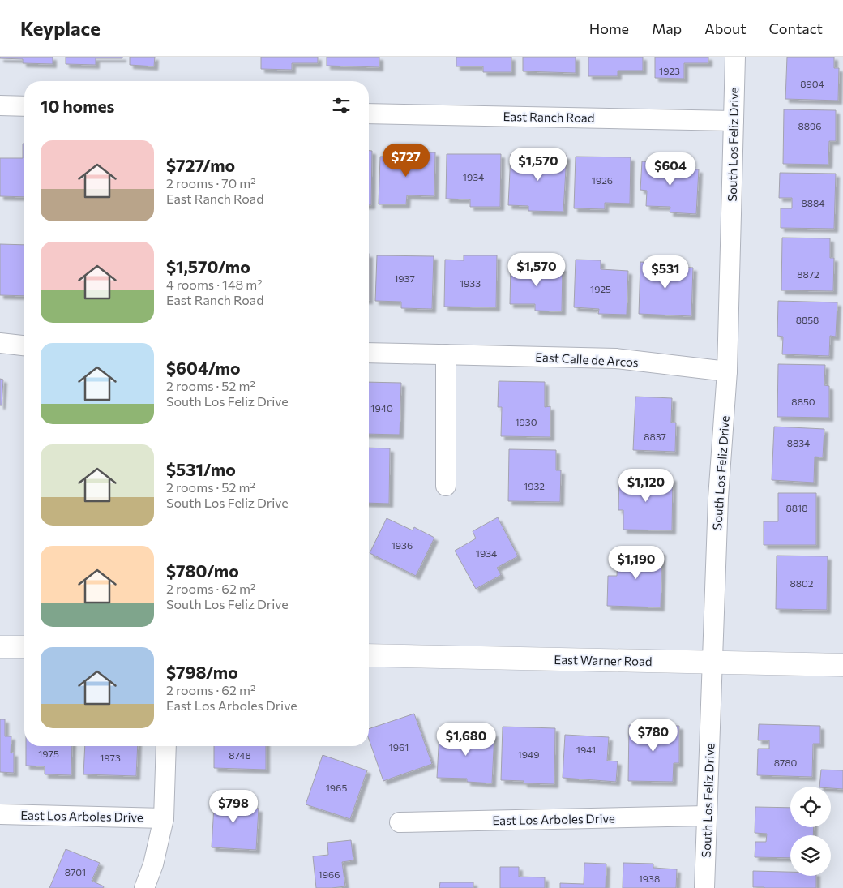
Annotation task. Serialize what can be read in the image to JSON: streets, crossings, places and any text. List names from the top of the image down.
{
  "streets": {
    "main road": ["East Warner Road"],
    "street": [
      "East Ranch Road",
      "South Los Feliz Drive",
      "East Calle de Arcos",
      "East Los Arboles Drive"
    ]
  },
  "crossings": [
    ["East Ranch Road", "South Los Feliz Drive"],
    ["South Los Feliz Drive", "East Calle de Arcos"],
    ["South Los Feliz Drive", "East Warner Road"],
    ["South Los Feliz Drive", "East Los Arboles Drive"]
  ],
  "house_numbers": [
    "1923",
    "8904",
    "8896",
    "1934",
    "1926",
    "8884",
    "8872",
    "1937",
    "1933",
    "1925",
    "8858",
    "8850",
    "1940",
    "1930",
    "8837",
    "8834",
    "1932",
    "8818",
    "1936",
    "1934",
    "8802",
    "1961",
    "1941",
    "1975",
    "1949",
    "8748",
    "1973",
    "8780",
    "1965",
    "8701",
    "1966",
    "1938"
  ],
  "page": {
    "header": "Keyplace",
    "nav": [
      "Home",
      "Map",
      "About",
      "Contact"
    ],
    "heading": "10 homes",
    "list": [
      {
        "name": "$727/mo",
        "note": "2 rooms · 70 m² · East Ranch Road"
      },
      {
        "name": "$1,570/mo",
        "note": "4 rooms · 148 m² · East Ranch Road"
      },
      {
        "name": "$604/mo",
        "note": "2 rooms · 52 m² · South Los Feliz Drive"
      },
      {
        "name": "$531/mo",
        "note": "2 rooms · 52 m² · South Los Feliz Drive"
      },
      {
        "name": "$780/mo",
        "note": "2 rooms · 62 m² · South Los Feliz Drive"
      },
      {
        "name": "$798/mo",
        "note": "2 rooms · 62 m² · East Los Arboles Drive"
      }
    ],
    "price": [
      "$727",
      "$1,570",
      "$604",
      "$1,570",
      "$531",
      "$1,120",
      "$1,190",
      "$780",
      "$1,680",
      "$798"
    ]
  }
}
